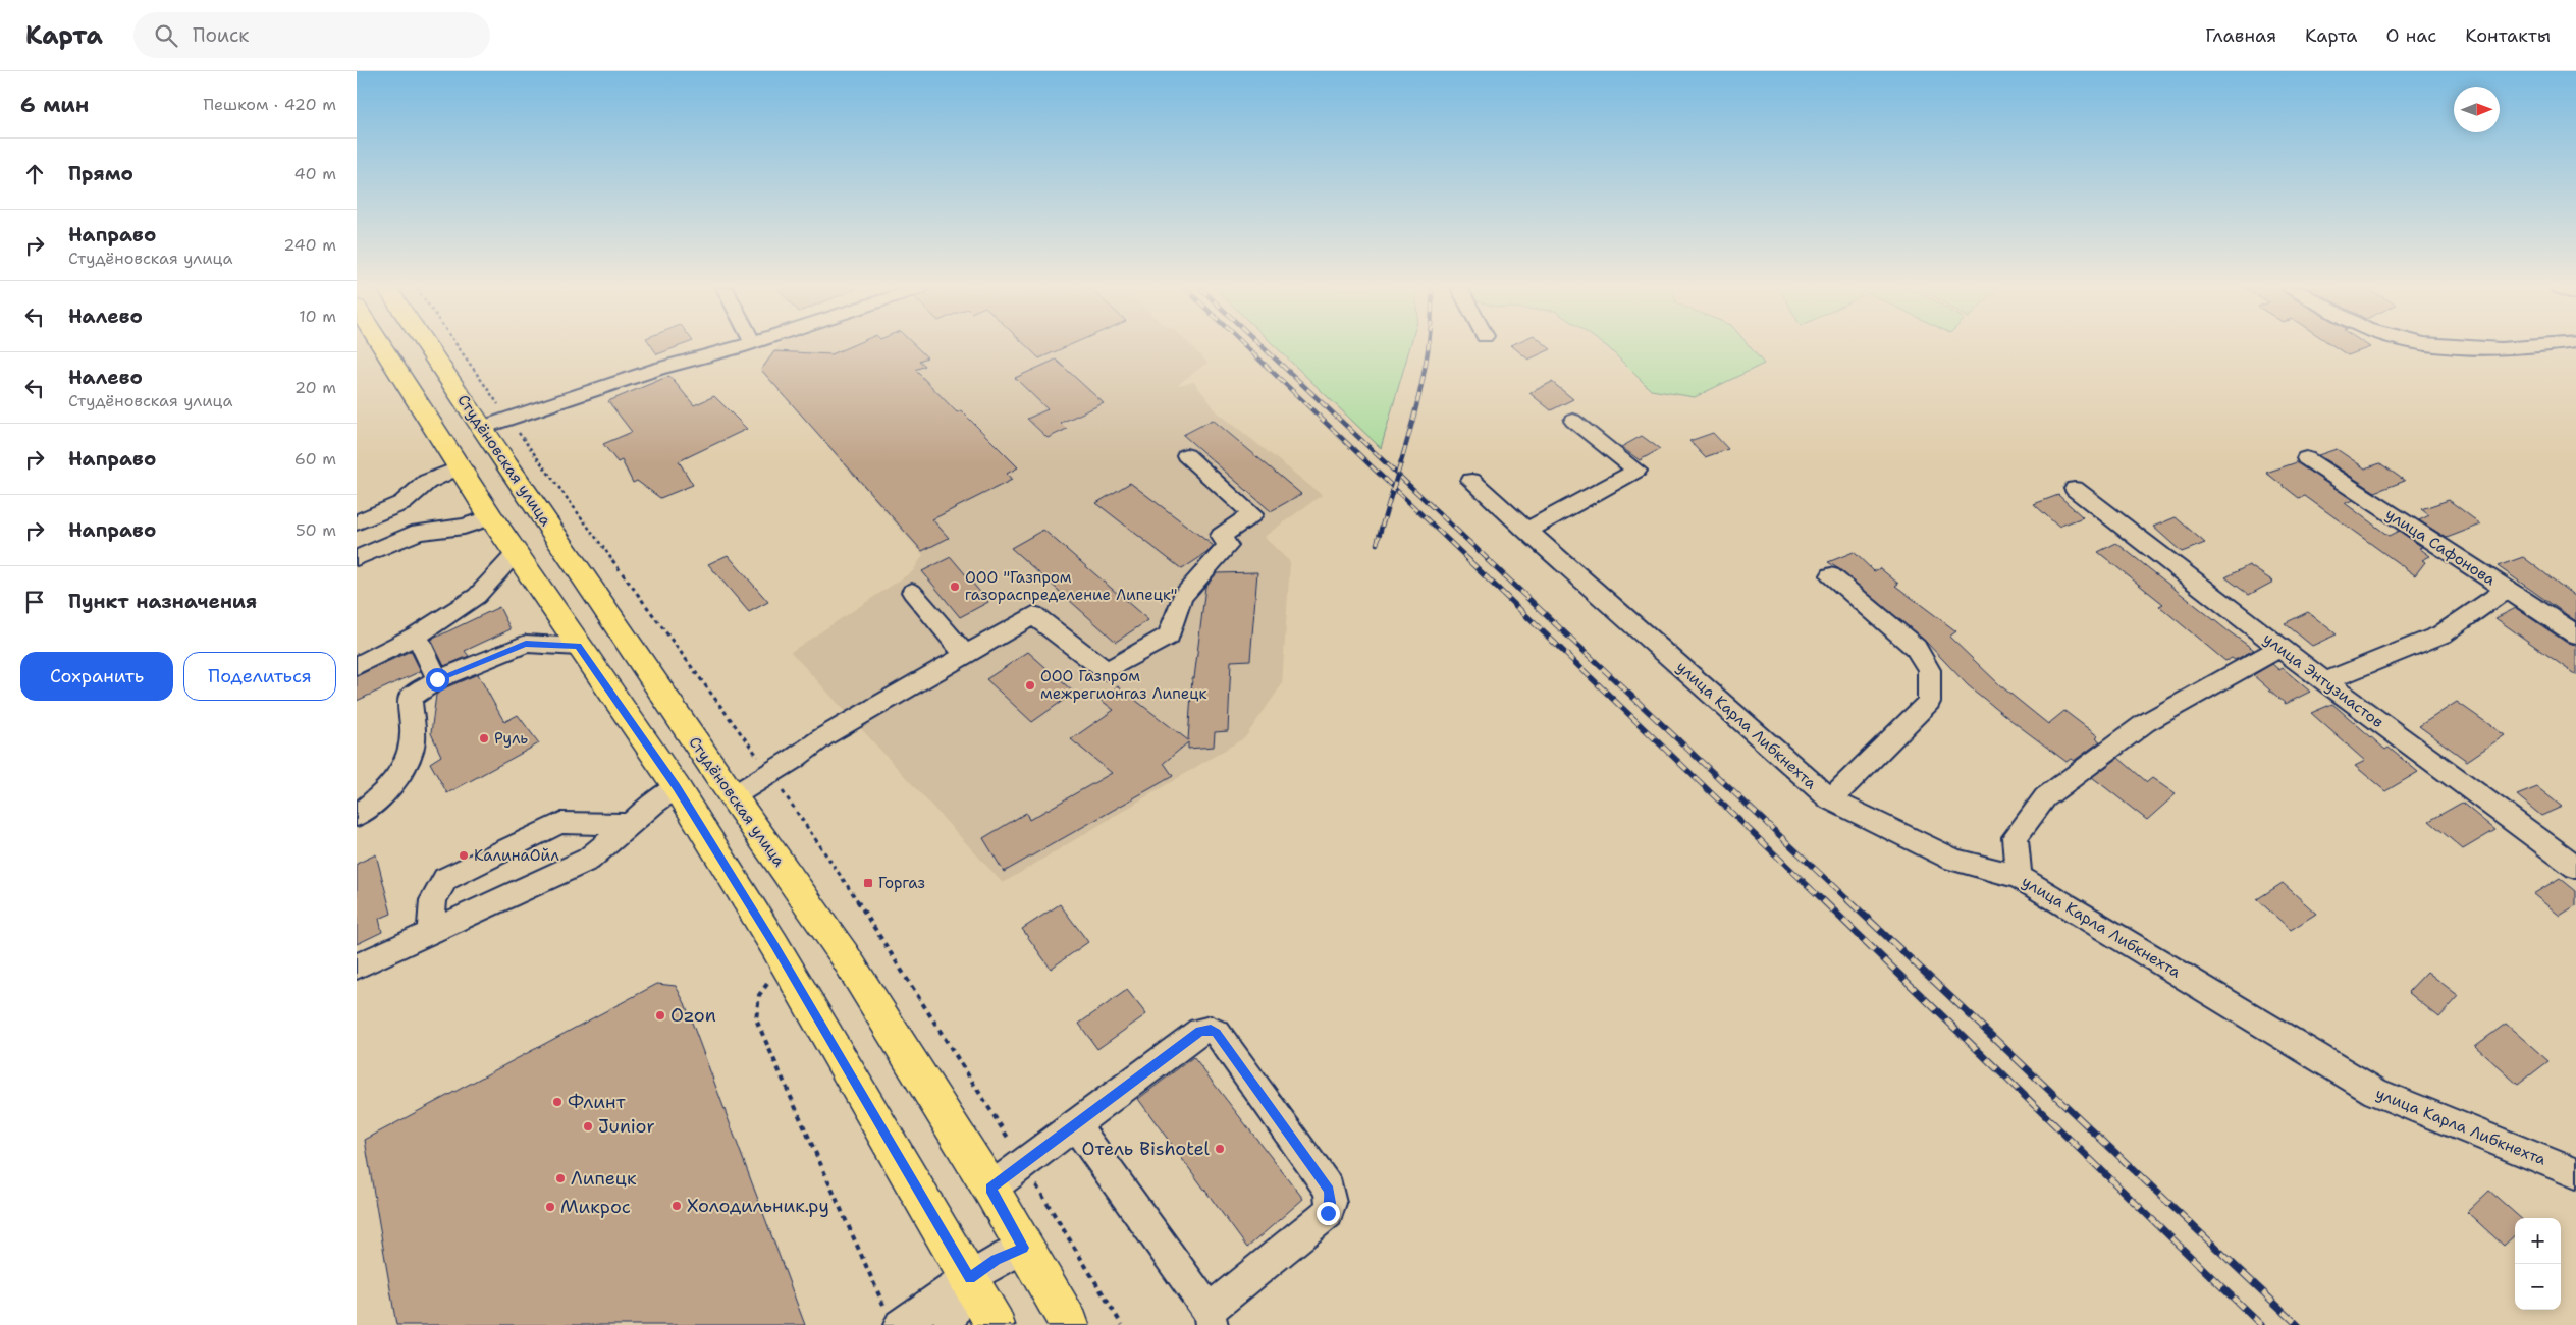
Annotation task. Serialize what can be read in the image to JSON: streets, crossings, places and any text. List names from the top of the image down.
{
  "streets": {
    "main road": ["Студёновская улица"],
    "street": ["улица Сафонова", "улица Энтузиастов", "улица Карла Либкнехта"]
  },
  "places": {
    "other": [
      "ООО \"Газпром газораспределение Липецк\"",
      "ООО Газпром межрегионгаз Липецк",
      "Руль",
      "КалинаОйл",
      "Ozon",
      "Флинт",
      "Junior",
      "Отель Bishotel",
      "Липецк",
      "Холодильник.ру",
      "Микрос"
    ],
    "transit": ["Горгаз"]
  },
  "north": "right",
  "page": {
    "header": "Карта",
    "search": "Поиск",
    "nav": [
      "Главная",
      "Карта",
      "О нас",
      "Контакты"
    ],
    "heading": ["6 мин", "Пешком · 420 m"],
    "list": [
      ["Прямо", "40 m"],
      ["Направо", "Студёновская улица", "240 m"],
      ["Налево", "10 m"],
      ["Налево", "Студёновская улица", "20 m"],
      ["Направо", "60 m"],
      ["Направо", "50 m"],
      "Пункт назначения"
    ],
    "buttons": ["Сохранить", "Поделиться"],
    "map_buttons": ["+", "−"]
  }
}
